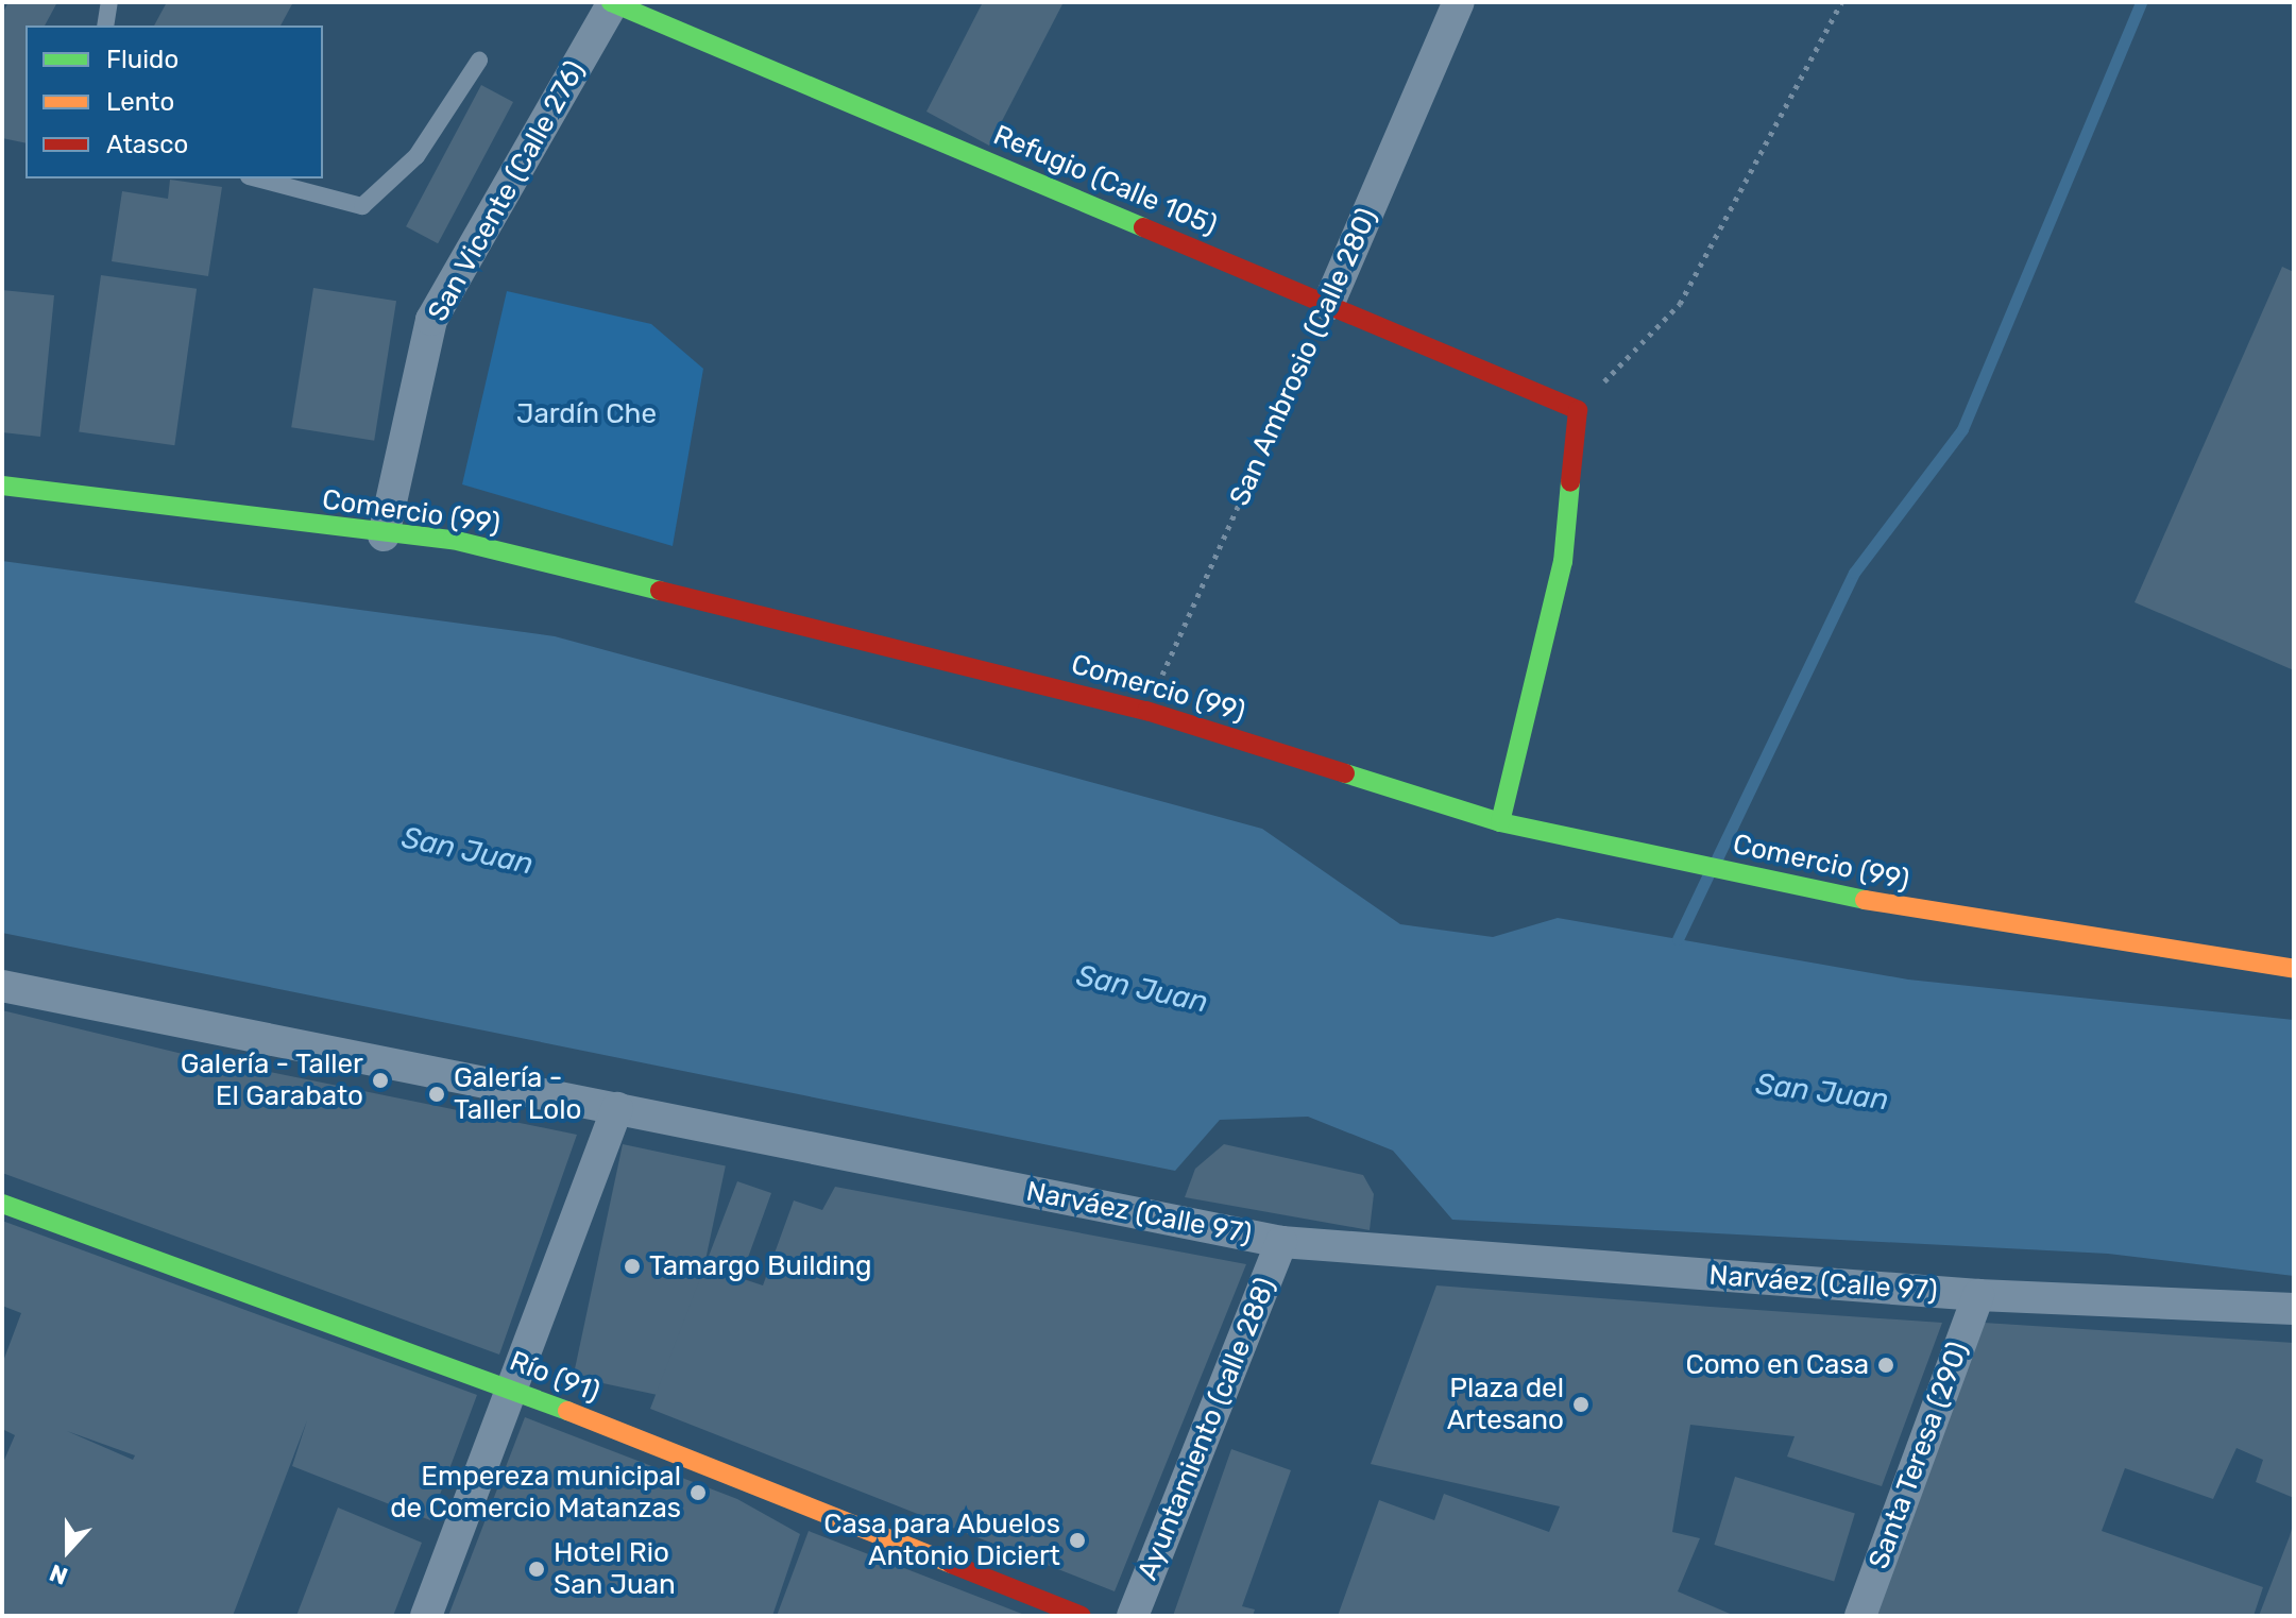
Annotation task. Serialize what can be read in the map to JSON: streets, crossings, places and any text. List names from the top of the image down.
{
  "streets": {
    "street": [
      "Refugio (Calle 105)",
      "San Vicente (Calle 276)",
      "San Ambrosio (Calle 280)",
      "Comercio (99)",
      "Narváez (Calle 97)",
      "Río (91)",
      "Ayuntamiento (calle 288)",
      "Santa Teresa (290)"
    ]
  },
  "crossings": [
    ["Refugio (Calle 105)", "San Vicente (Calle 276)"],
    ["Refugio (Calle 105)", "San Ambrosio (Calle 280)"],
    ["San Vicente (Calle 276)", "Comercio (99)"],
    ["San Ambrosio (Calle 280)", "Comercio (99)"],
    ["Narváez (Calle 97)", "Ayuntamiento (calle 288)"],
    ["Narváez (Calle 97)", "Santa Teresa (290)"]
  ],
  "water": ["San Juan"],
  "parks": ["Jardín Che"],
  "places": [
    "Galería - Taller El Garabato",
    "Galería - Taller Lolo",
    "Tamargo Building",
    "Como en Casa",
    "Plaza del Artesano",
    "Empereza municipal de Comercio Matanzas",
    "Casa para Abuelos Antonio Diciert",
    "Hotel Rio San Juan"
  ],
  "legend": ["Fluido", "Lento", "Atasco"],
  "north": "bottom"
}
